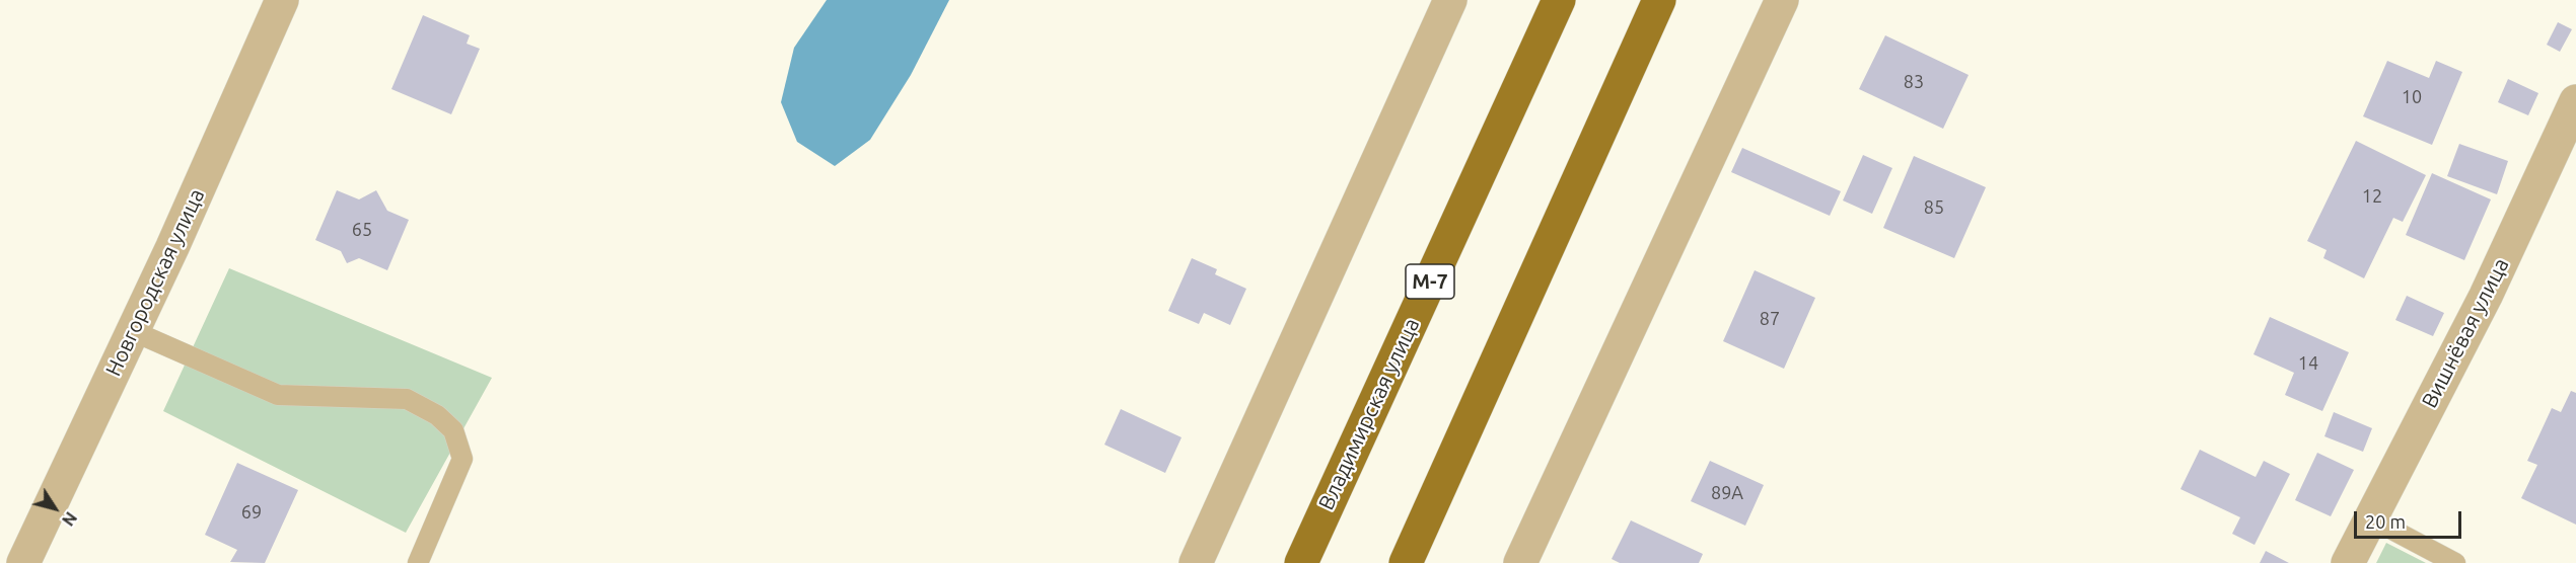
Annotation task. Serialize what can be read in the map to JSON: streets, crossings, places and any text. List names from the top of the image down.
{
  "streets": {
    "highway": ["М-7", "Владимирская улица"],
    "street": ["Новгородская улица", "Вишнёвая улица"]
  },
  "house_numbers": [
    "83",
    "10",
    "12",
    "85",
    "65",
    "87",
    "14",
    "89А",
    "69"
  ],
  "scale_bar": "20 m",
  "north": "bottom right"
}
